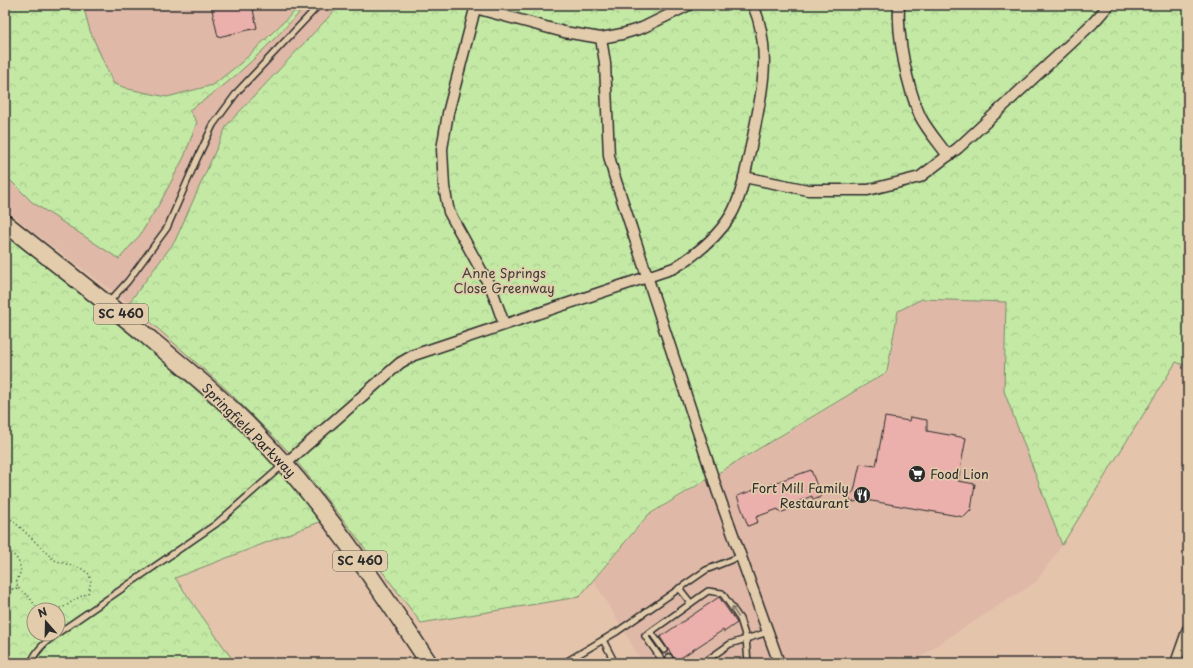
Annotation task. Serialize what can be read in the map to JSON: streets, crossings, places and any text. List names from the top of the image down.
{
  "streets": {
    "main road": ["SC 460", "Springfield Parkway"]
  },
  "parks": ["Anne Springs Close Greenway"],
  "places": {
    "supermarket": ["Food Lion"],
    "restaurant": ["Fort Mill Family Restaurant"]
  },
  "north": "top"
}
